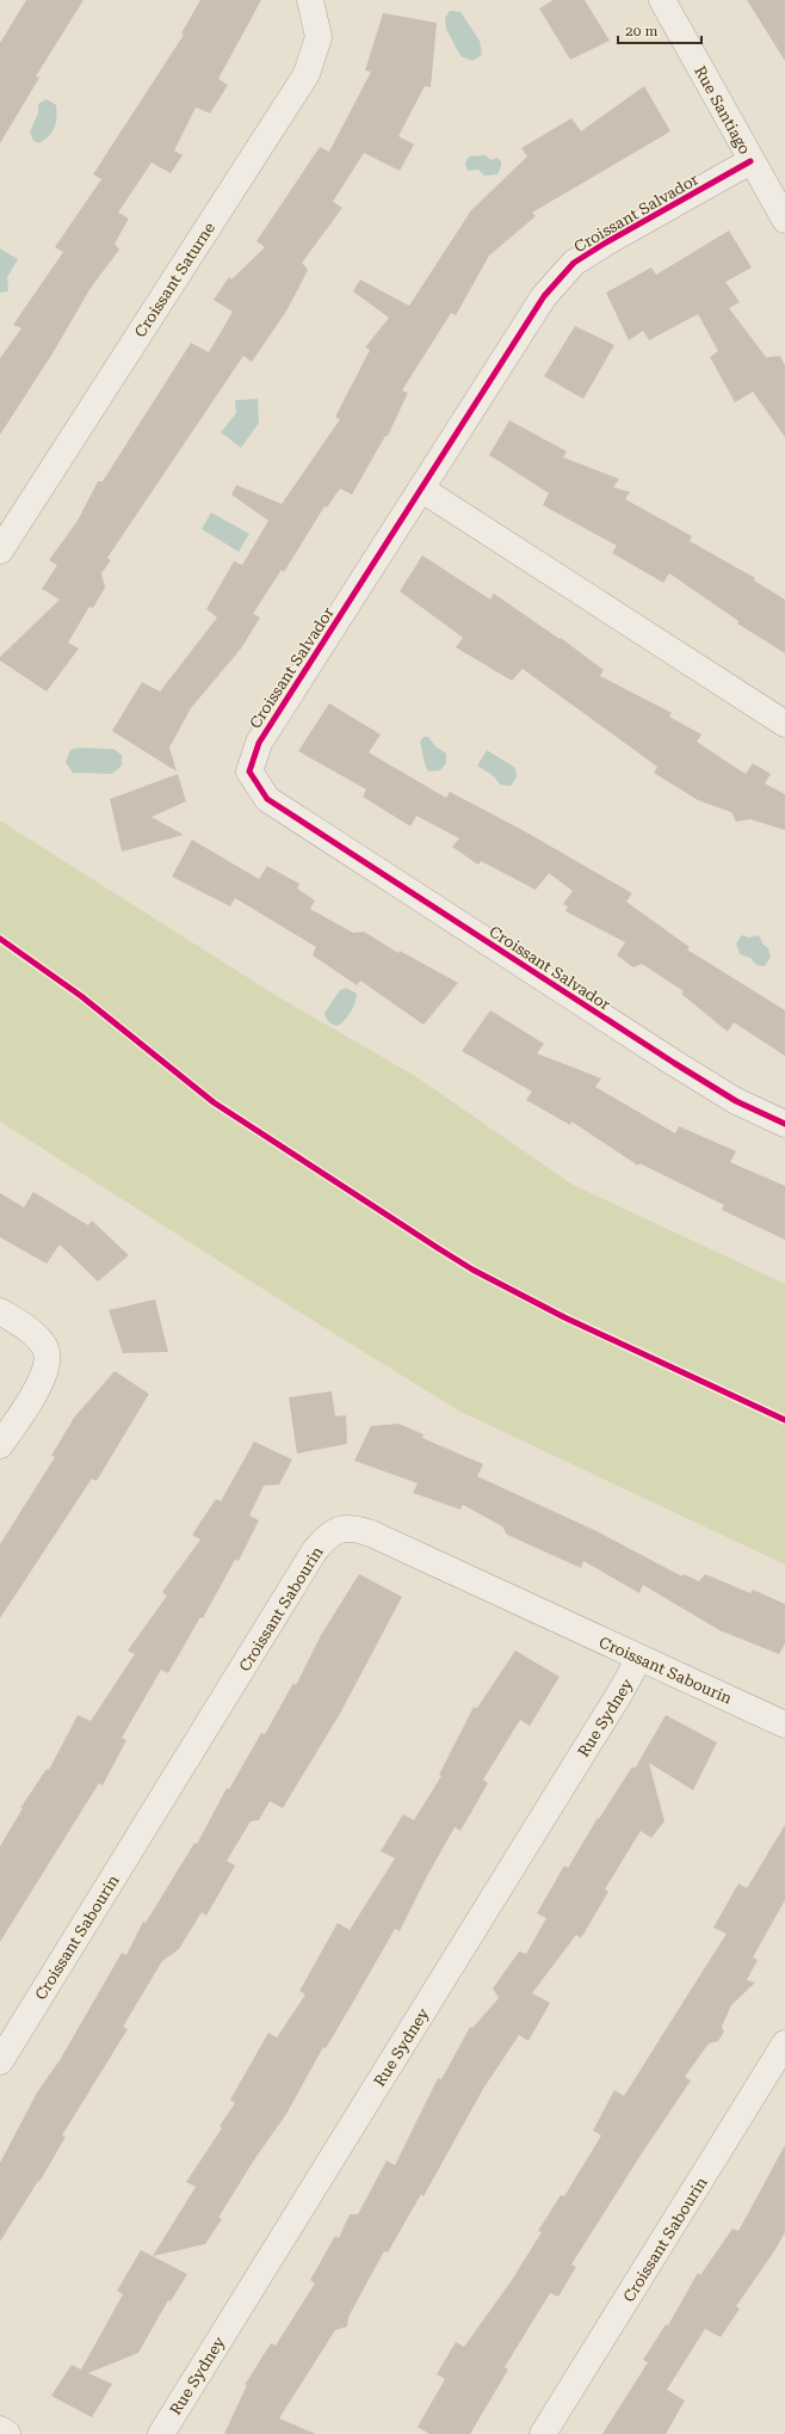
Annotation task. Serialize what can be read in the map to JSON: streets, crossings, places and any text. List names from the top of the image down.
{
  "streets": {
    "street": [
      "Rue Santiago",
      "Croissant Salvador",
      "Croissant Saturne",
      "Croissant Sabourin",
      "Rue Sydney"
    ]
  },
  "crossings": [
    ["Rue Santiago", "Croissant Salvador"],
    ["Croissant Sabourin", "Rue Sydney"]
  ],
  "scale_bar": "20 m"
}
